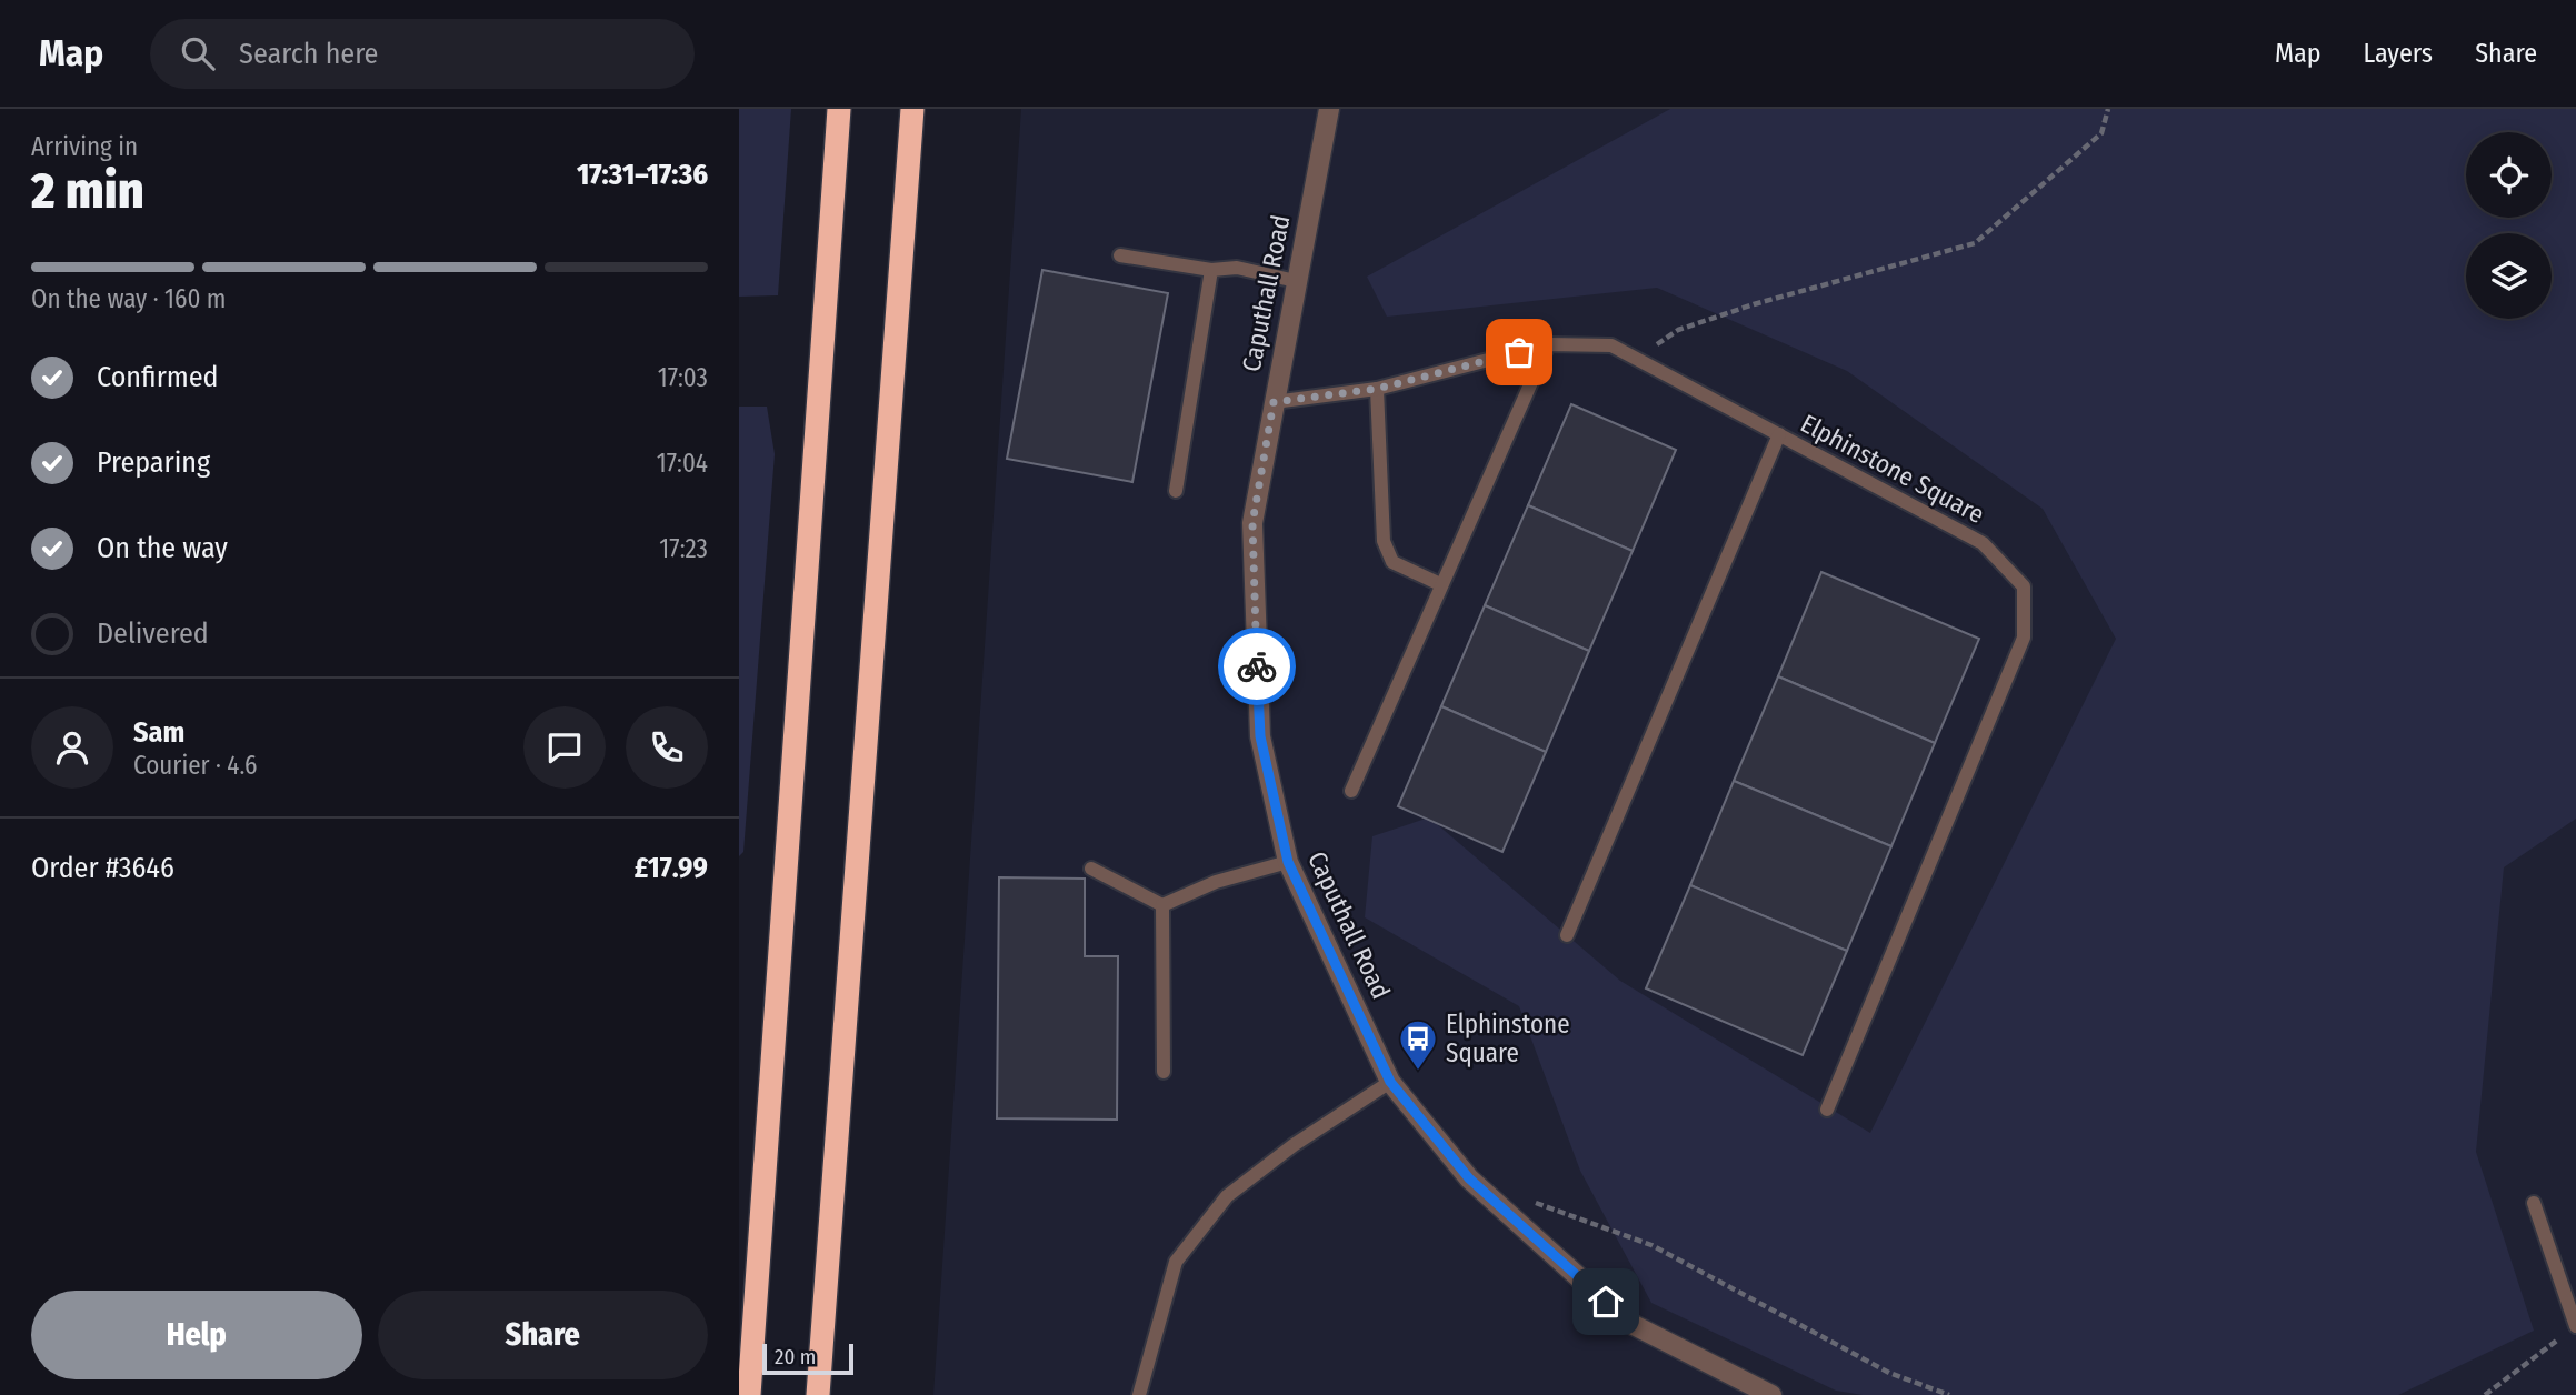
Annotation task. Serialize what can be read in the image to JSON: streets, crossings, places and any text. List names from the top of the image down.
{
  "streets": {
    "street": ["Caputhall Road"],
    "lane": ["Elphinstone Square"]
  },
  "crossings": [
    ["Caputhall Road", "Elphinstone Square"]
  ],
  "places": {
    "bus stop": ["Elphinstone Square"]
  },
  "scale_bar": "20 m",
  "page": {
    "header": "Map",
    "search": "Search here",
    "nav": ["Map", "Layers", "Share"],
    "heading": ["2 min", "Arriving in", "17:31–17:36"],
    "panel": [
      "Sam",
      "Courier · 4.6",
      "Order #3646",
      "£17.99"
    ],
    "bar": "On the way · 160 m",
    "list": [
      ["Confirmed", "17:03"],
      ["Preparing", "17:04"],
      ["On the way", "17:23"],
      "Delivered"
    ],
    "buttons": ["Help", "Share"],
    "scale": "20 m"
  }
}
